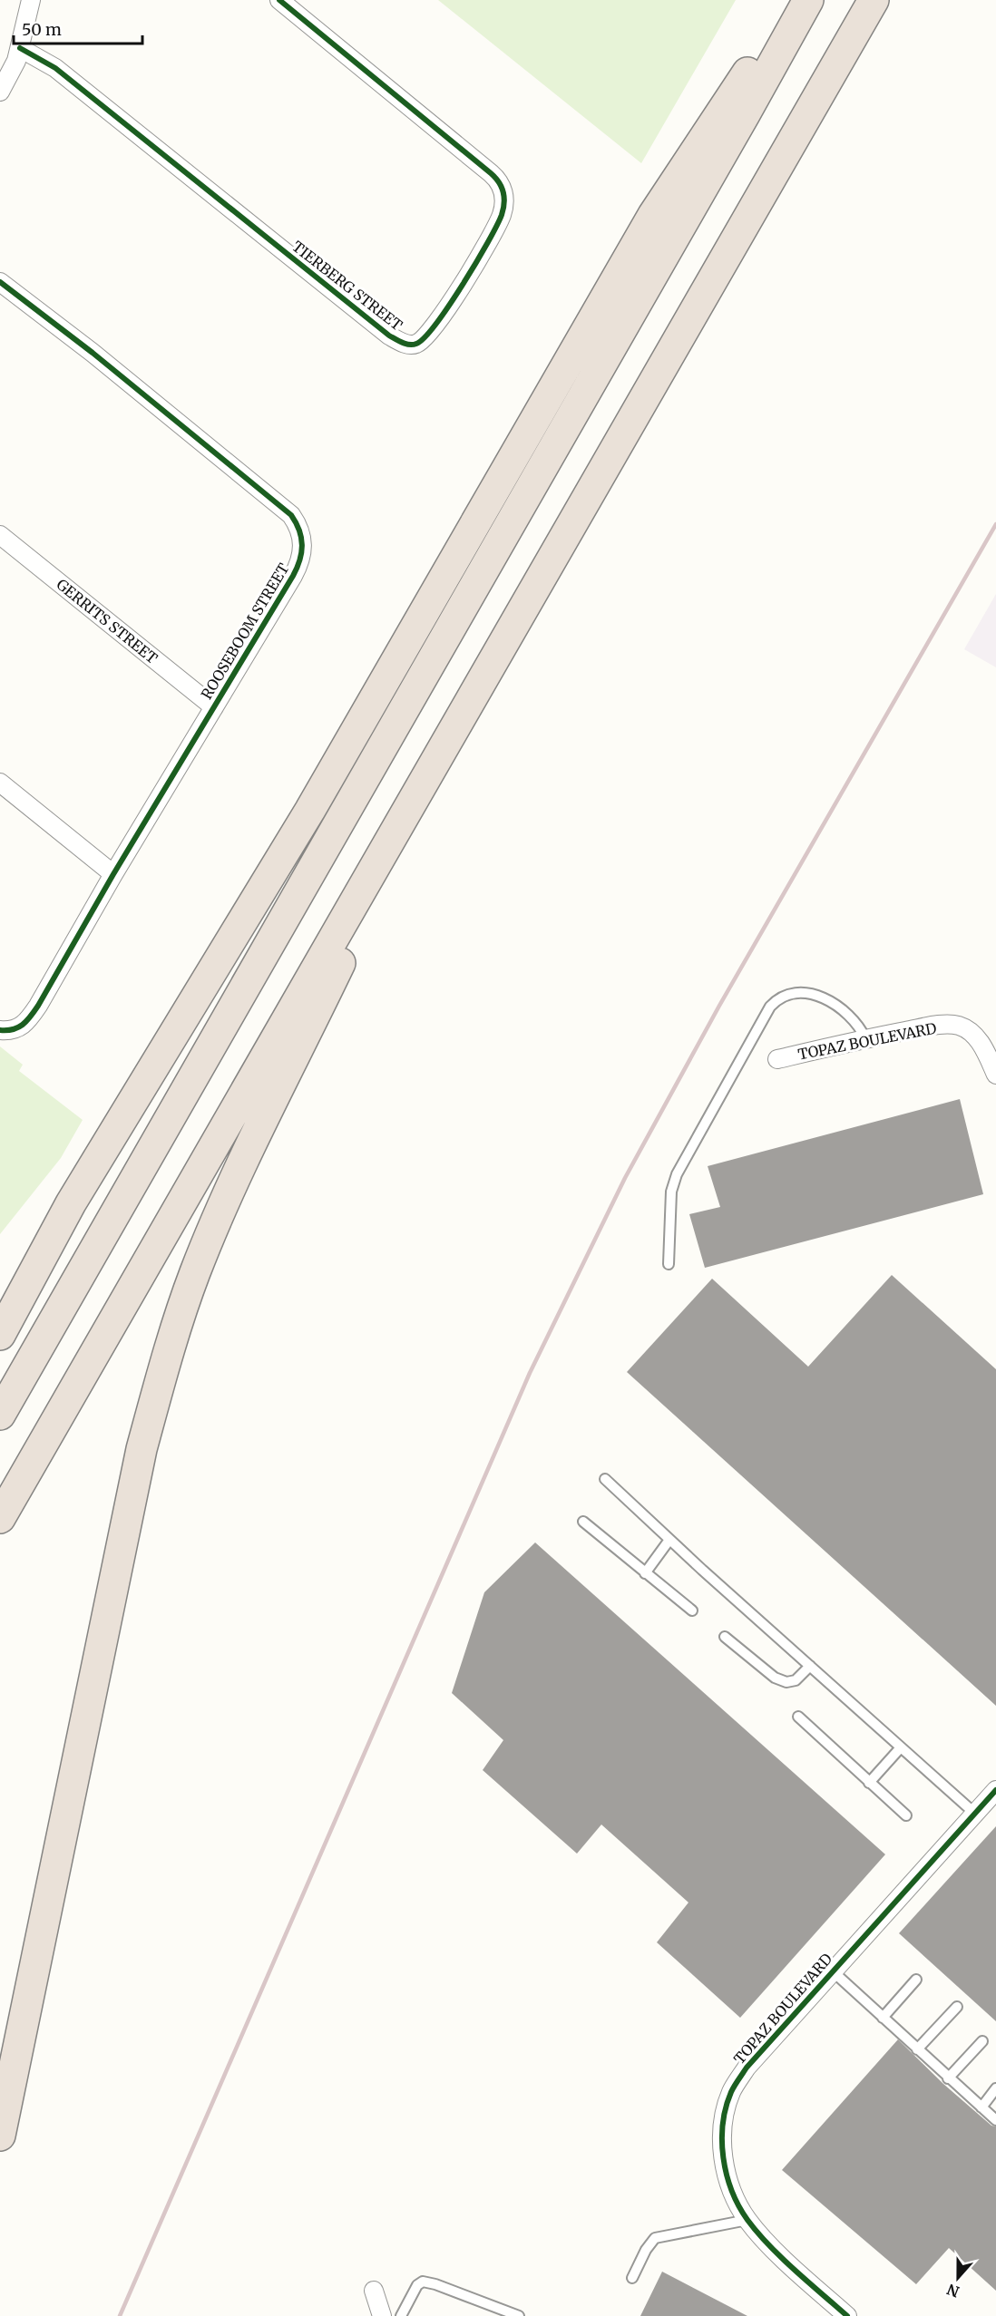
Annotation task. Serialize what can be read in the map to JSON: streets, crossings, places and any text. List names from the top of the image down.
{
  "streets": {
    "street": [
      "TIERBERG STREET",
      "GERRITS STREET",
      "ROOSEBOOM STREET",
      "TOPAZ BOULEVARD"
    ]
  },
  "crossings": [
    ["GERRITS STREET", "ROOSEBOOM STREET"]
  ],
  "scale_bar": "50 m",
  "north": "bottom"
}
